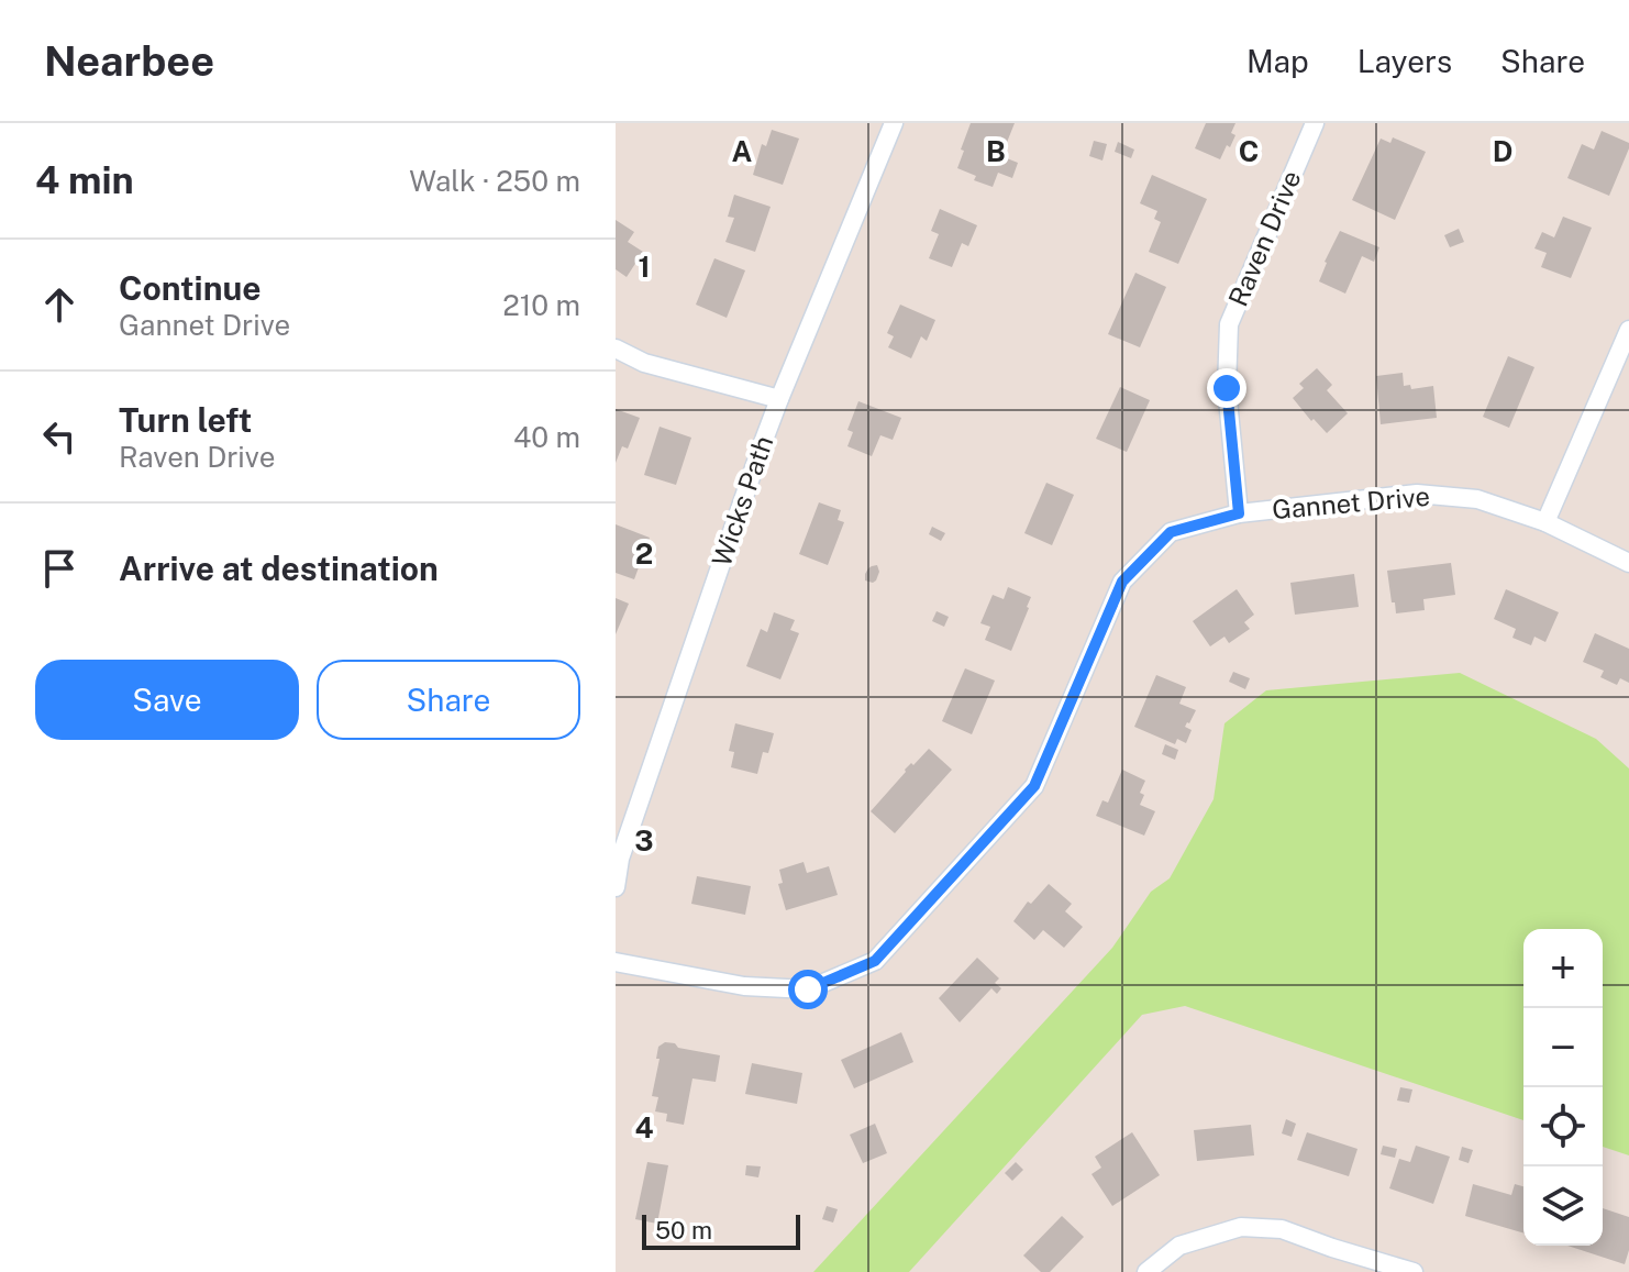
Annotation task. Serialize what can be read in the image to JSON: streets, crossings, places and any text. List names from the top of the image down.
{
  "streets": {
    "street": ["Raven Drive", "Wicks Path", "Gannet Drive"]
  },
  "crossings": [
    ["Raven Drive", "Gannet Drive"]
  ],
  "scale_bar": "50 m",
  "page": {
    "header": "Nearbee",
    "nav": ["Map", "Layers", "Share"],
    "heading": ["4 min", "Walk · 250 m"],
    "list": [
      ["Continue", "Gannet Drive", "210 m"],
      ["Turn left", "Raven Drive", "40 m"],
      "Arrive at destination"
    ],
    "buttons": ["Save", "Share"],
    "map_buttons": ["+", "−"],
    "scale": "50 m"
  },
  "grid": {
    "columns": [
      "A",
      "B",
      "C",
      "D"
    ],
    "rows": [
      "1",
      "2",
      "3",
      "4"
    ]
  }
}
